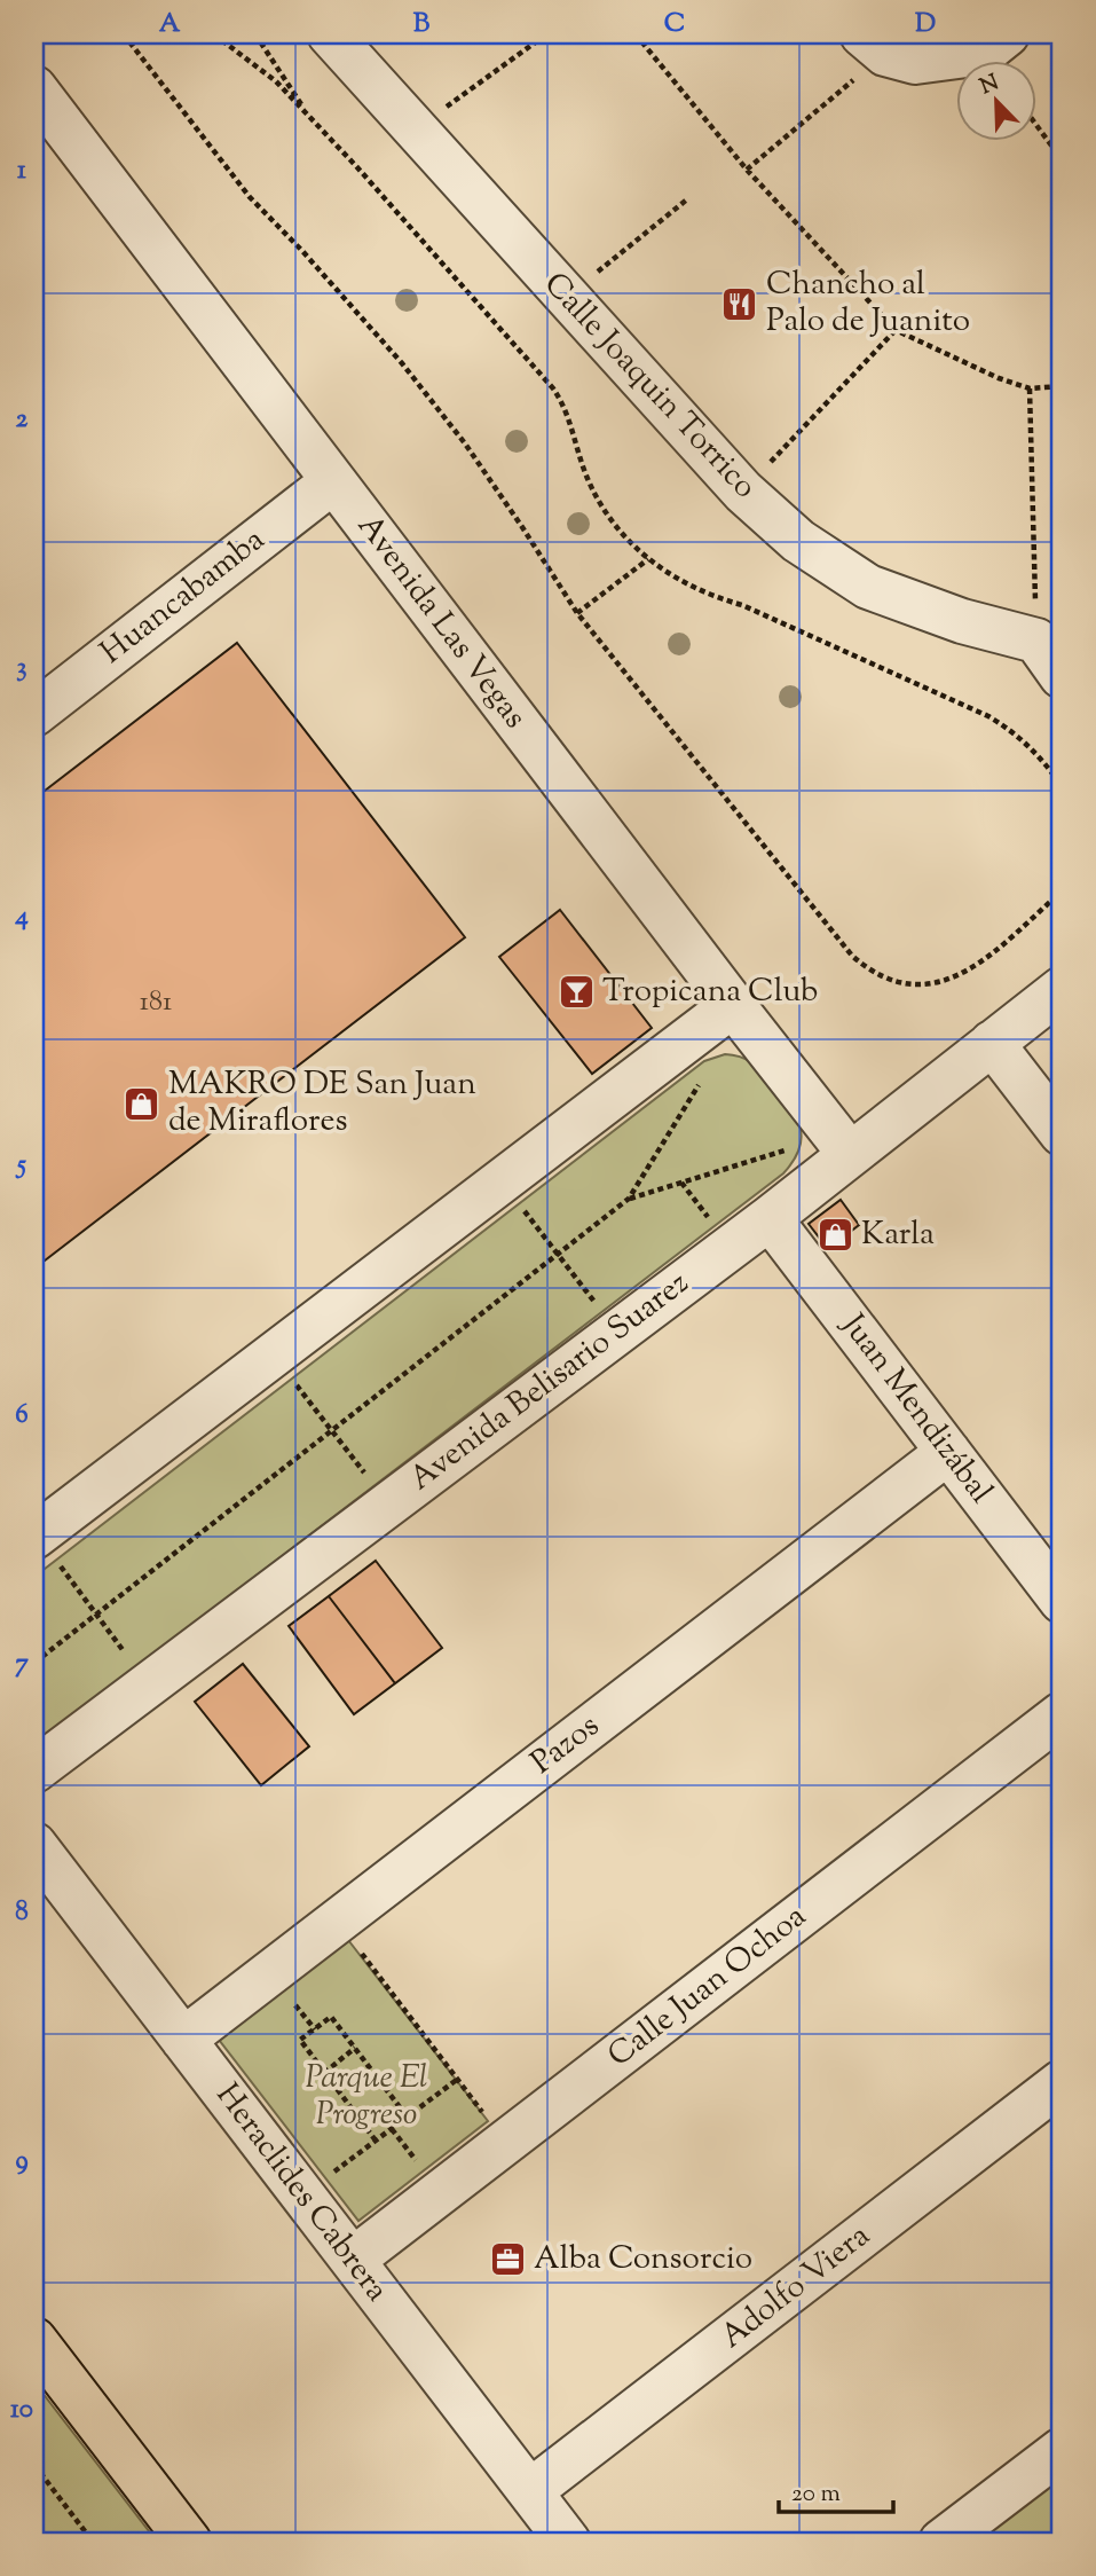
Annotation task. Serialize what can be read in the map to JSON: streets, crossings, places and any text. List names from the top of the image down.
{
  "streets": {
    "street": [
      "Calle Joaquin Torrico",
      "Huancabamba",
      "Avenida Las Vegas",
      "Avenida Belisario Suarez",
      "Juan Mendizábal",
      "Pazos",
      "Calle Juan Ochoa",
      "Heraclides Cabrera",
      "Adolfo Viera"
    ]
  },
  "crossings": [
    ["Huancabamba", "Avenida Las Vegas"],
    ["Avenida Las Vegas", "Avenida Belisario Suarez"],
    ["Avenida Belisario Suarez", "Juan Mendizábal"],
    ["Juan Mendizábal", "Pazos"],
    ["Pazos", "Heraclides Cabrera"],
    ["Calle Juan Ochoa", "Heraclides Cabrera"],
    ["Heraclides Cabrera", "Adolfo Viera"]
  ],
  "parks": ["Parque El Progreso"],
  "places": {
    "restaurant": ["Chancho al Palo de Juanito"],
    "bar": ["Tropicana Club"],
    "shop": ["MAKRO DE San Juan de Miraflores", "Karla"],
    "office": ["Alba Consorcio"]
  },
  "house_numbers": ["181"],
  "scale_bar": "20 m",
  "north": "top left",
  "grid": {
    "columns": [
      "A",
      "B",
      "C",
      "D"
    ],
    "rows": [
      "1",
      "2",
      "3",
      "4",
      "5",
      "6",
      "7",
      "8",
      "9",
      "10"
    ]
  }
}
